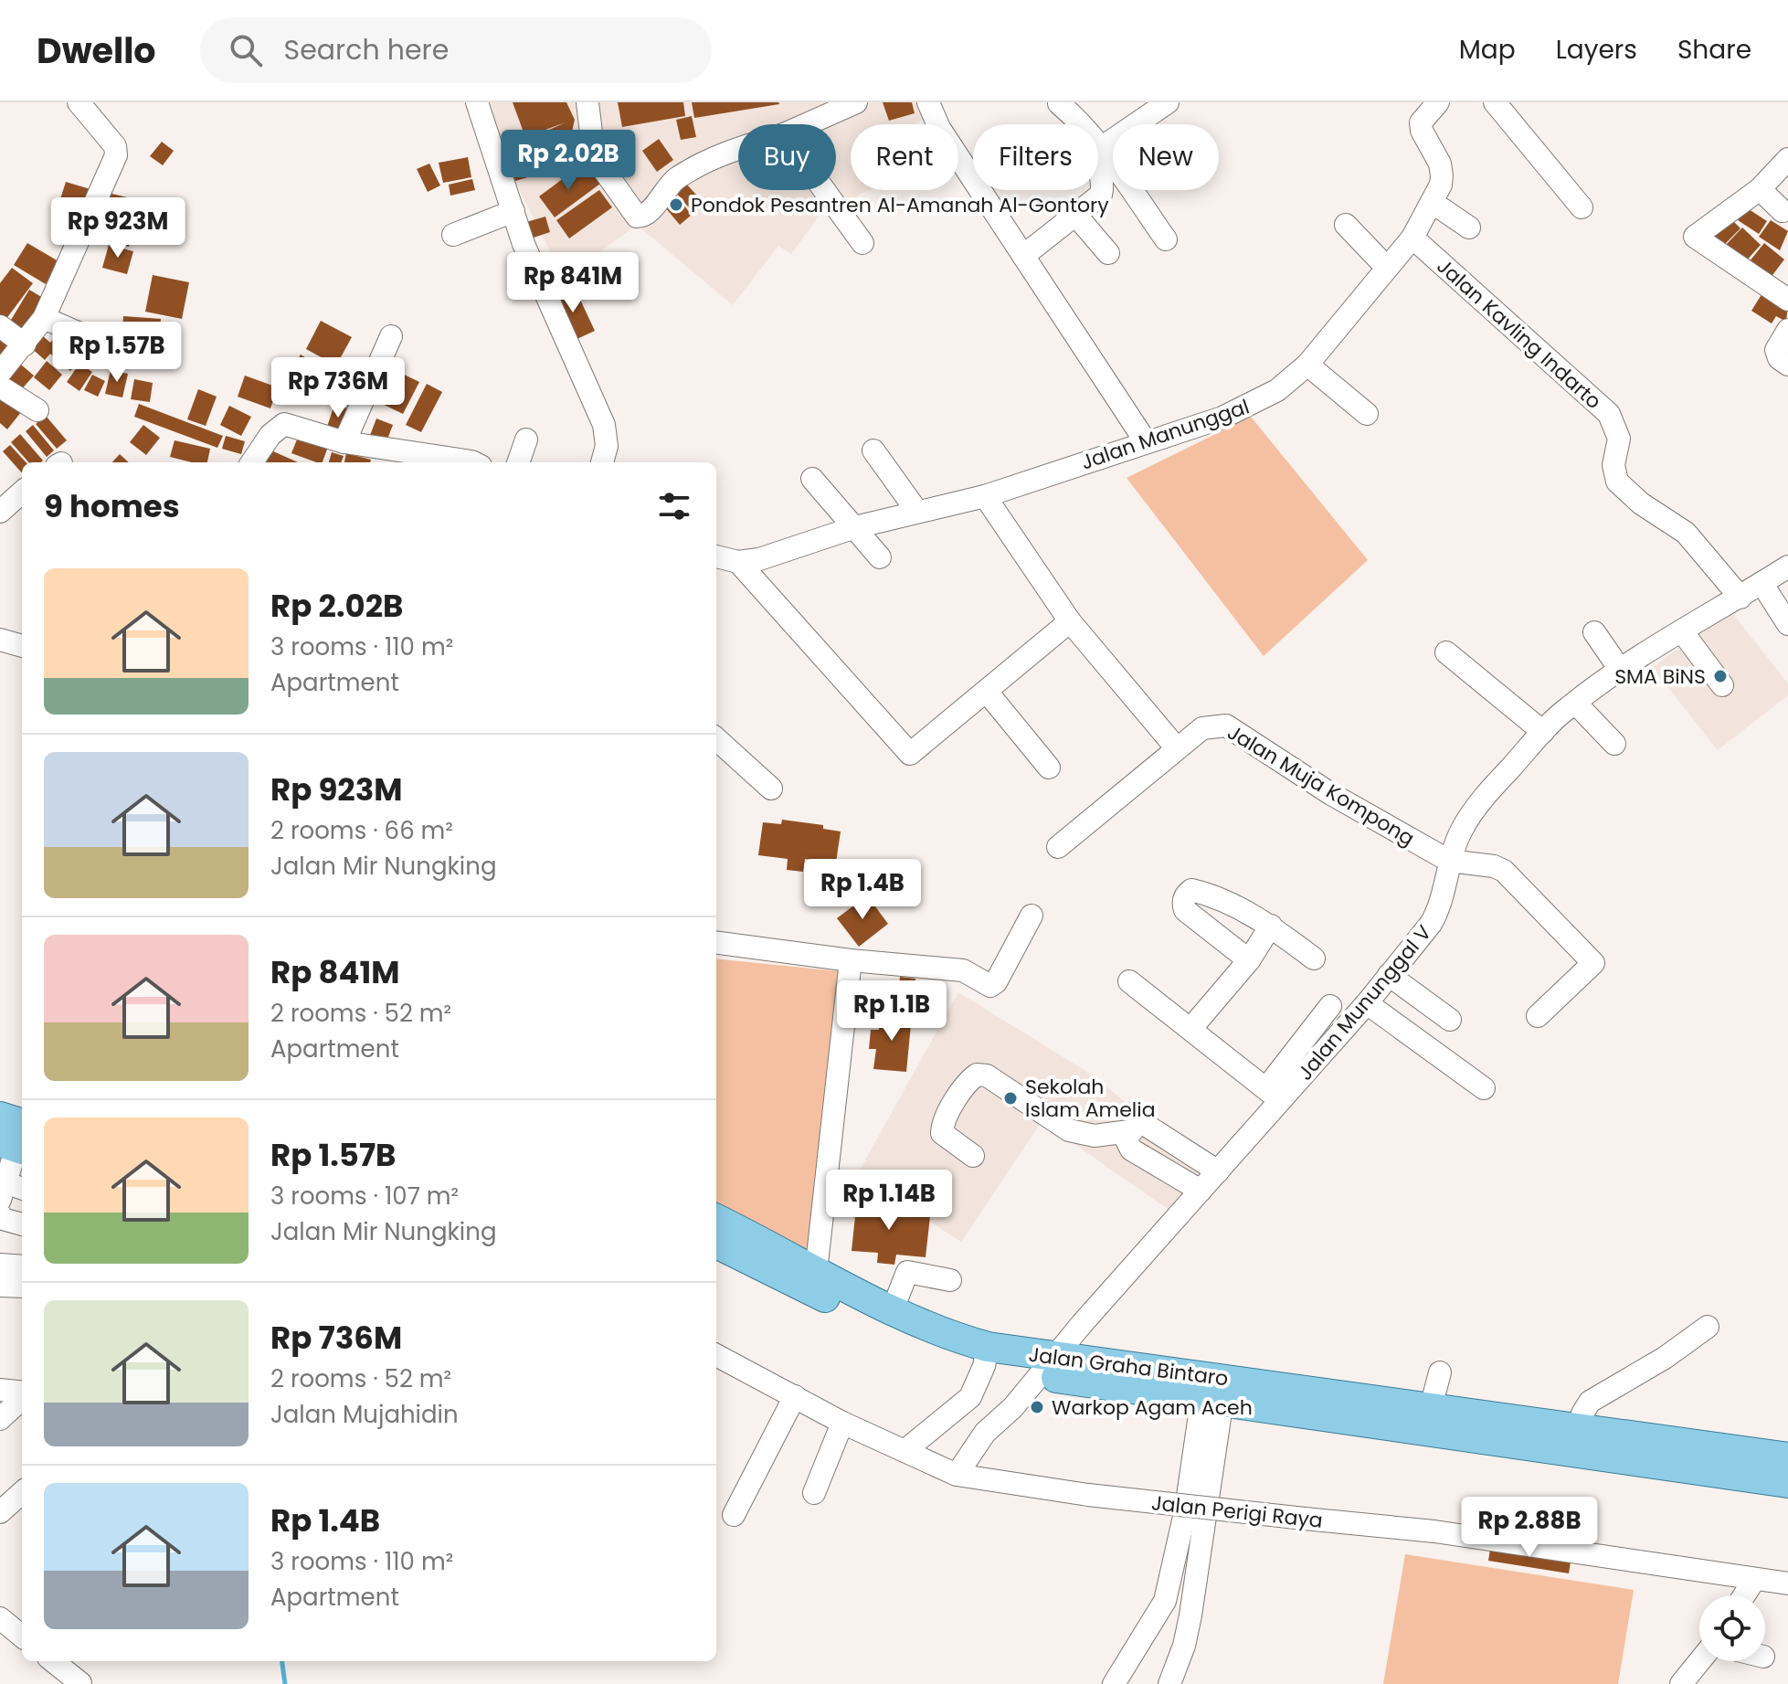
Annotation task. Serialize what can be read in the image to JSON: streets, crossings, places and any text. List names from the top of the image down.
{
  "streets": {
    "main road": ["Jalan Graha Bintaro"],
    "street": [
      "Jalan Kavling Indarto",
      "Jalan Manunggal",
      "Jalan Muja Kompong",
      "Jalan Mununggal V",
      "Jalan Perigi Raya"
    ]
  },
  "crossings": [
    ["Jalan Kavling Indarto", "Jalan Manunggal"],
    ["Jalan Kavling Indarto", "Jalan Mununggal V"],
    ["Jalan Muja Kompong", "Jalan Mununggal V"],
    ["Jalan Mununggal V", "Jalan Graha Bintaro"],
    ["Jalan Mununggal V", "Jalan Perigi Raya"]
  ],
  "places": [
    "Pondok Pesantren Al-Amanah Al-Gontory",
    "SMA BiNS",
    "Sekolah Islam Amelia",
    "Warkop Agam Aceh"
  ],
  "page": {
    "header": "Dwello",
    "search": "Search here",
    "nav": ["Map", "Layers", "Share"],
    "chip": [
      "Buy",
      "Rent",
      "Filters",
      "New"
    ],
    "price": [
      "Rp 2.02B",
      "Rp 923M",
      "Rp 841M",
      "Rp 1.57B",
      "Rp 736M",
      "Rp 1.4B",
      "Rp 1.1B",
      "Rp 1.14B",
      "Rp 2.88B"
    ],
    "heading": "9 homes",
    "list": [
      {
        "name": "Rp 2.02B",
        "note": "3 rooms · 110 m² · Apartment"
      },
      {
        "name": "Rp 923M",
        "note": "2 rooms · 66 m² · Jalan Mir Nungking"
      },
      {
        "name": "Rp 841M",
        "note": "2 rooms · 52 m² · Apartment"
      },
      {
        "name": "Rp 1.57B",
        "note": "3 rooms · 107 m² · Jalan Mir Nungking"
      },
      {
        "name": "Rp 736M",
        "note": "2 rooms · 52 m² · Jalan Mujahidin"
      },
      {
        "name": "Rp 1.4B",
        "note": "3 rooms · 110 m² · Apartment"
      }
    ]
  }
}
